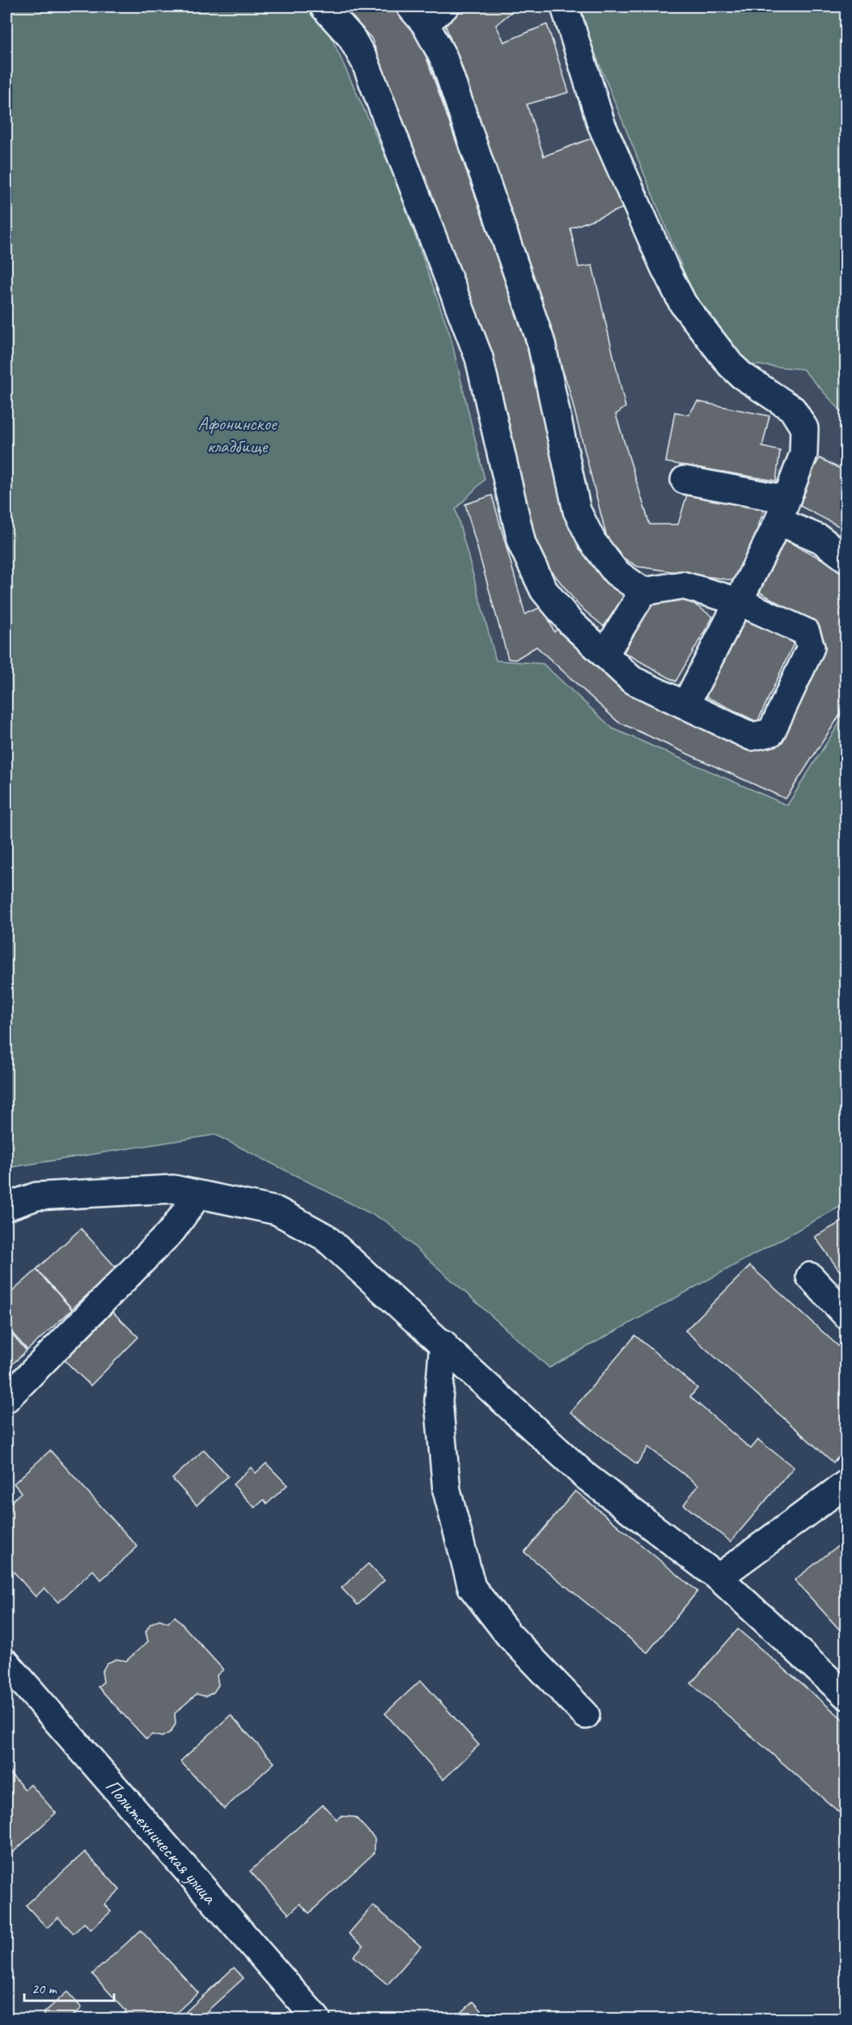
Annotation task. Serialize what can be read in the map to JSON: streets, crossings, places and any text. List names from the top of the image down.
{
  "streets": {
    "street": ["Политехническая улица"]
  },
  "parks": ["Афонинское кладбище"],
  "scale_bar": "20 m"
}
